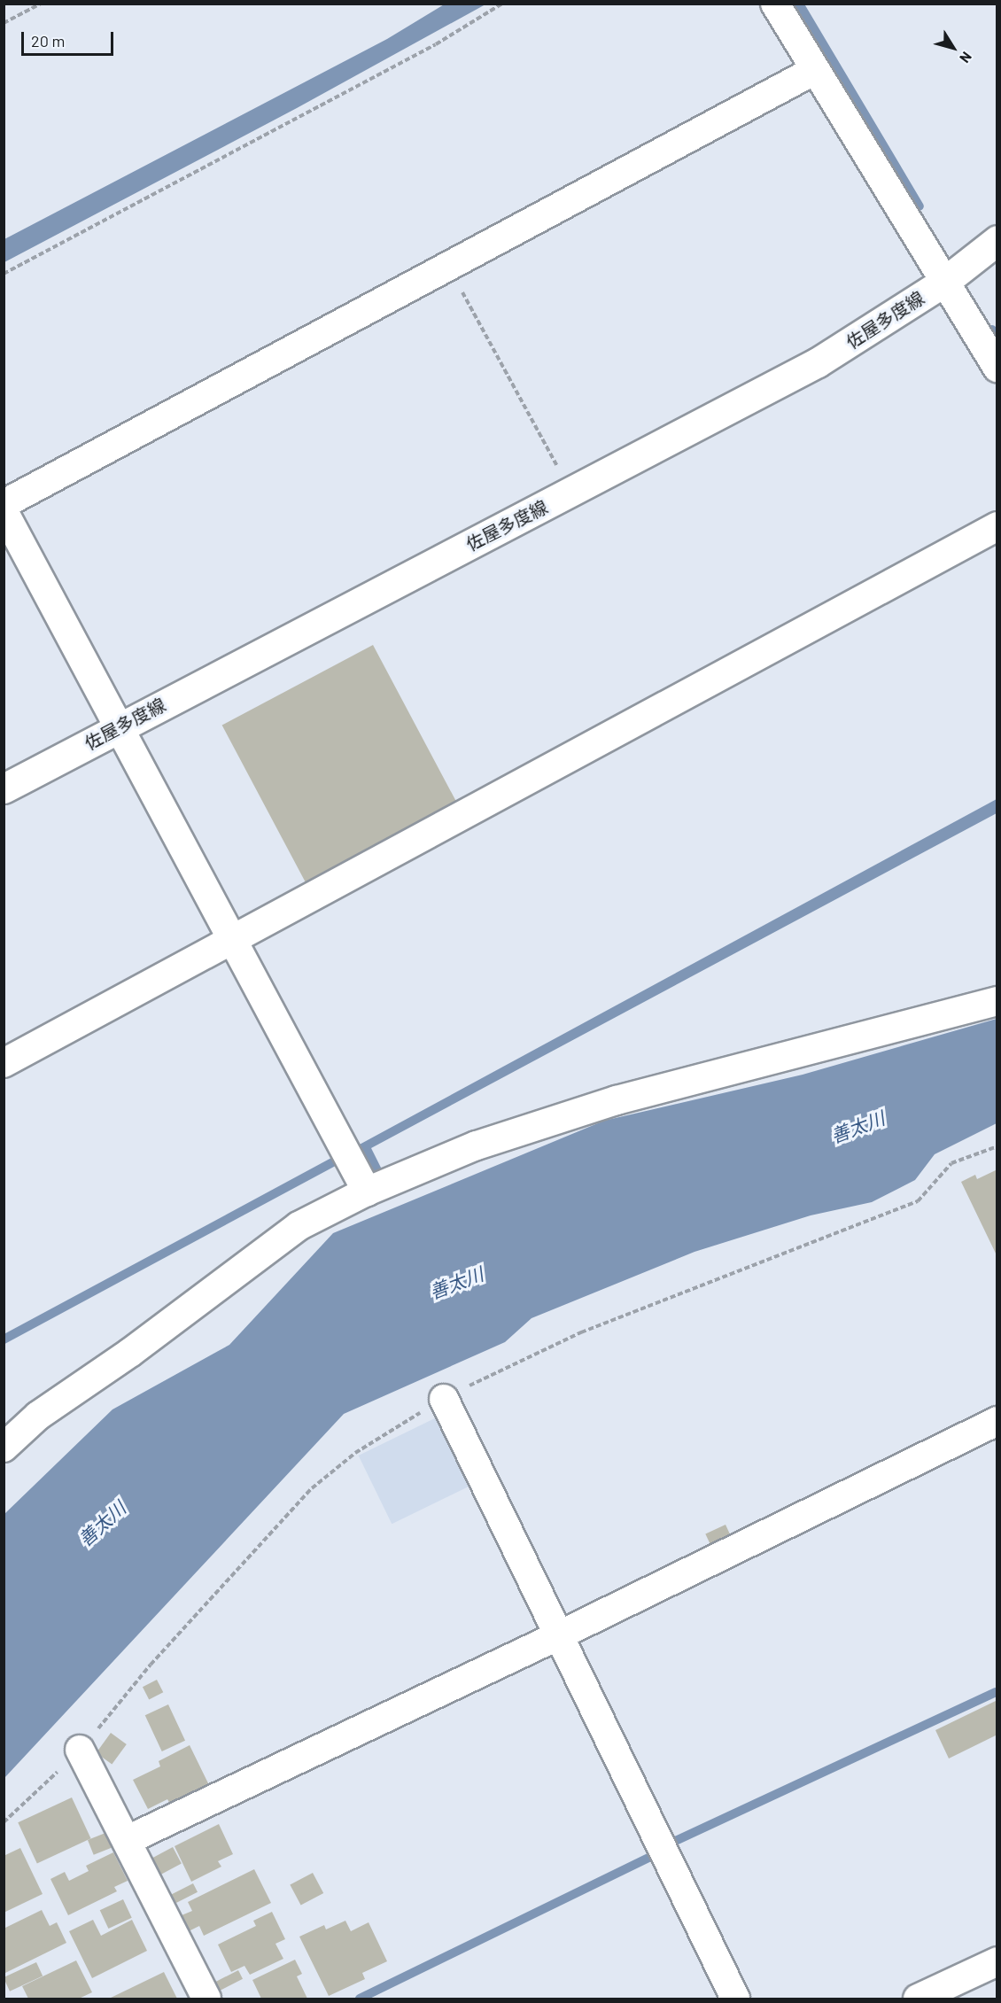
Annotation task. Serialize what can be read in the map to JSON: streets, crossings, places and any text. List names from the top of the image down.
{
  "streets": {
    "main road": ["佐屋多度線"]
  },
  "water": ["善太川"],
  "scale_bar": "20 m",
  "north": "bottom right"
}
